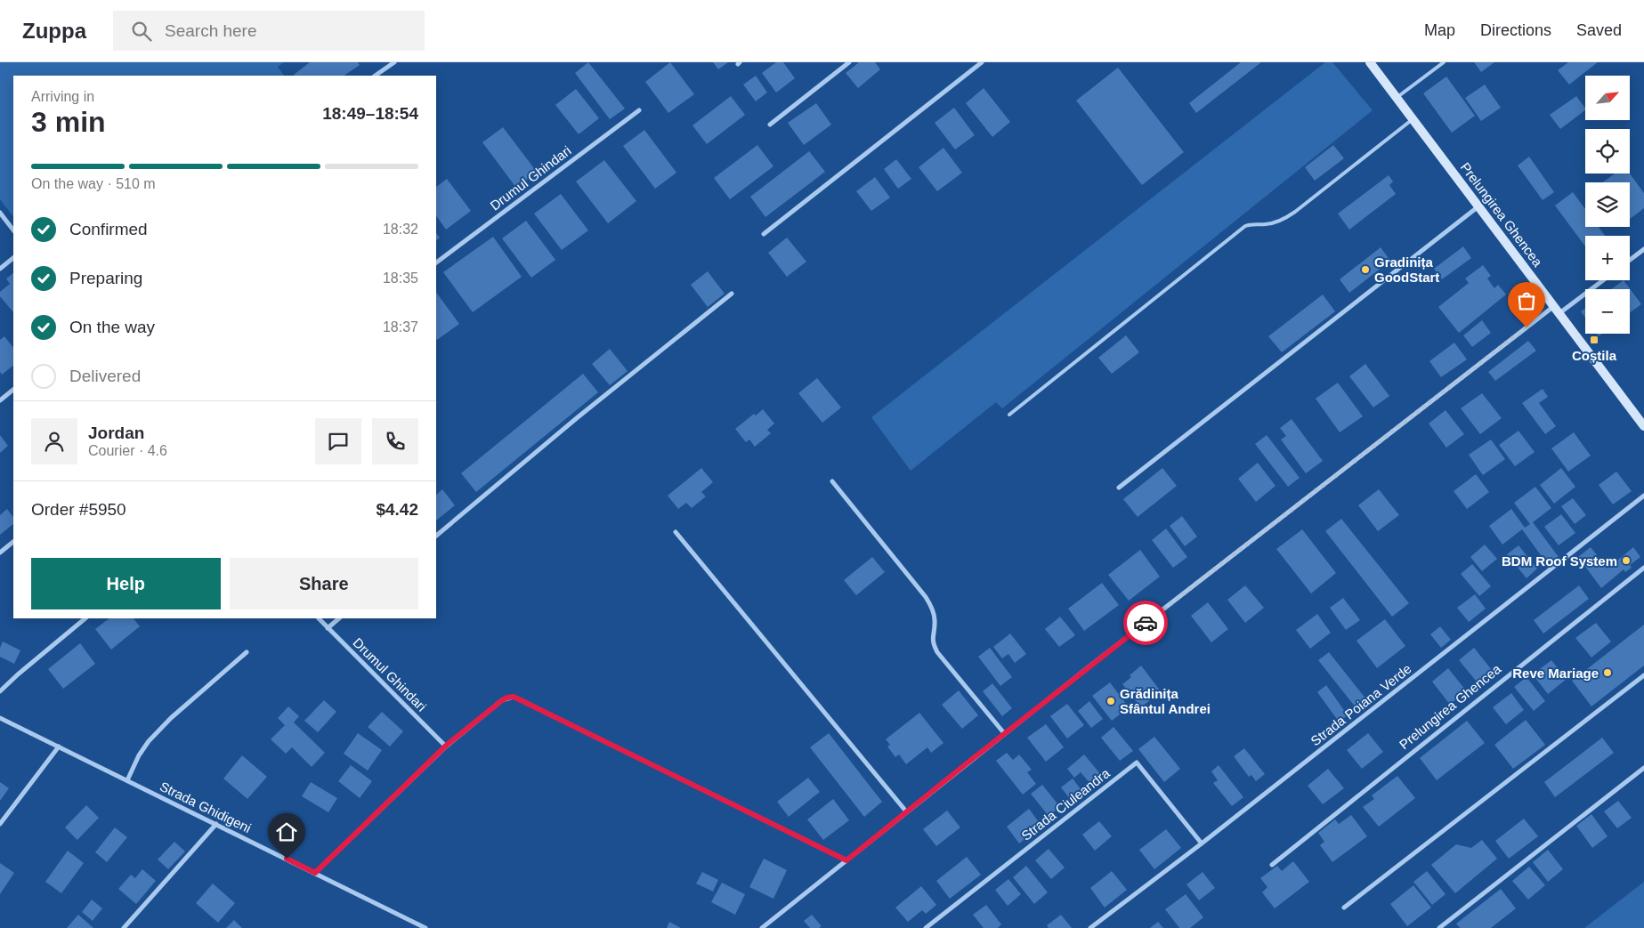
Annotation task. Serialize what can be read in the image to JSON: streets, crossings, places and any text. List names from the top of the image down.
{
  "streets": {
    "main road": ["Prelungirea Ghencea"],
    "street": [
      "Drumul Ghindari",
      "Strada Poiana Verde",
      "Strada Ciuleandra",
      "Strada Ghidigeni"
    ]
  },
  "crossings": [
    ["Strada Poiana Verde", "Strada Ciuleandra"]
  ],
  "places": {
    "other": [
      "Gradinița GoodStart",
      "BDM Roof System",
      "Reve Mariage",
      "Grădinița Sfântul Andrei"
    ],
    "transit": ["Coștila"]
  },
  "north": "top right",
  "page": {
    "header": "Zuppa",
    "search": "Search here",
    "nav": ["Map", "Directions", "Saved"],
    "map_buttons": ["+", "−"],
    "heading": ["3 min", "Arriving in", "18:49–18:54"],
    "panel": [
      "Jordan",
      "Courier · 4.6",
      "Order #5950",
      "$4.42"
    ],
    "bar": "On the way · 510 m",
    "list": [
      ["Confirmed", "18:32"],
      ["Preparing", "18:35"],
      ["On the way", "18:37"],
      "Delivered"
    ],
    "buttons": ["Help", "Share"]
  }
}
